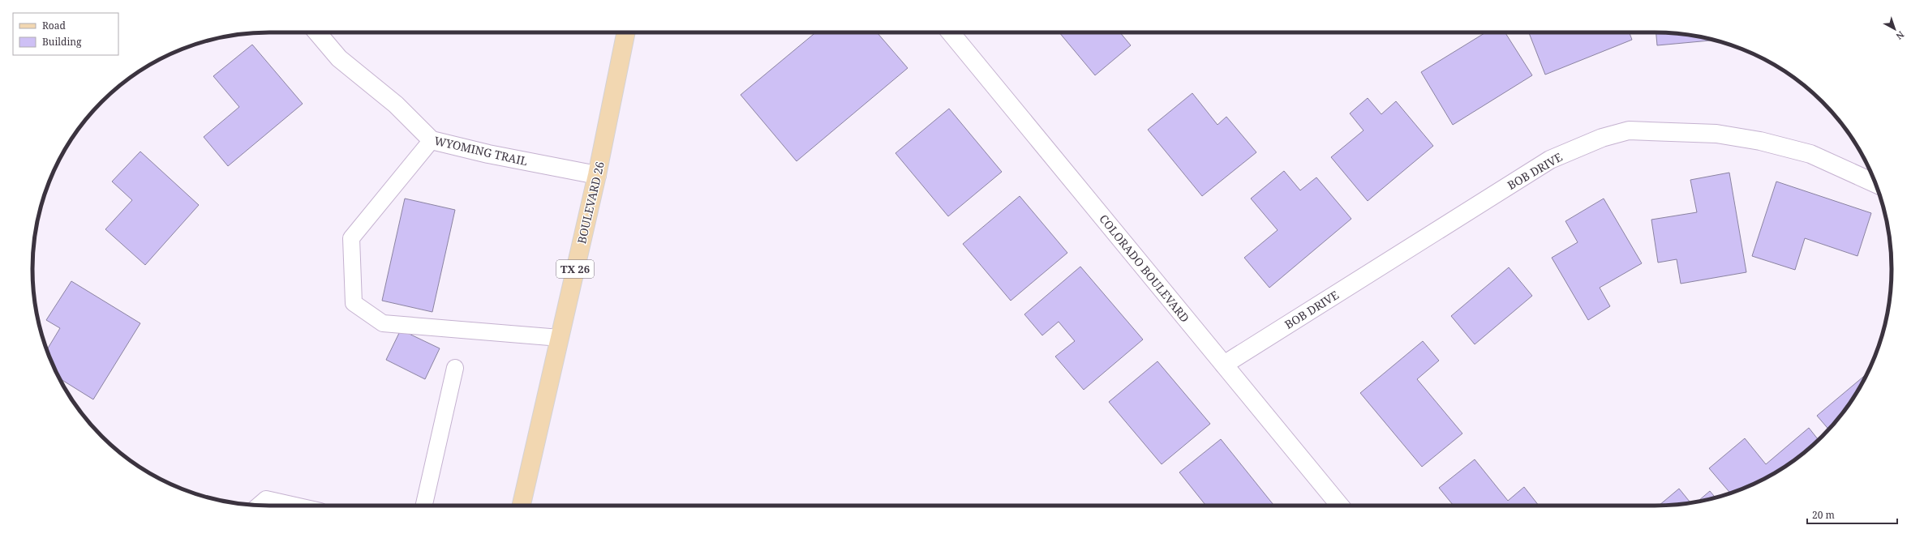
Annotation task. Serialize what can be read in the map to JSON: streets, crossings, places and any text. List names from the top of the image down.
{
  "streets": {
    "main road": ["BOULEVARD 26", "TX 26"],
    "street": ["WYOMING TRAIL", "BOB DRIVE", "COLORADO BOULEVARD"]
  },
  "crossings": [
    ["WYOMING TRAIL", "BOULEVARD 26"],
    ["BOB DRIVE", "COLORADO BOULEVARD"]
  ],
  "legend": ["Road", "Building"],
  "scale_bar": "20 m",
  "north": "bottom right"
}
